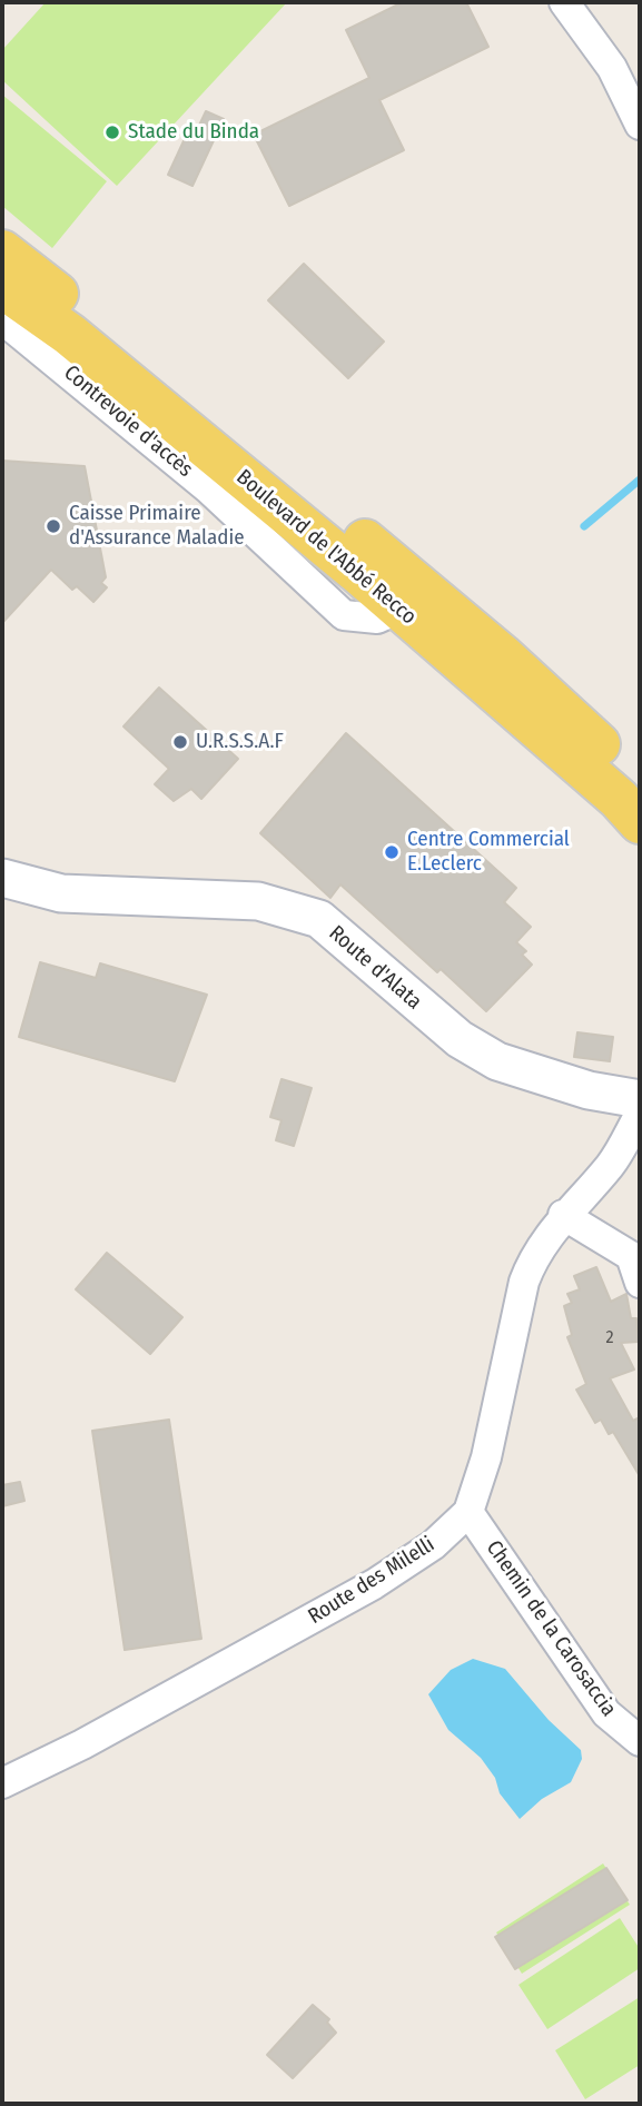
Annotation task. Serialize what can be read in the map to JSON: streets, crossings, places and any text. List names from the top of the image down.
{
  "streets": {
    "main road": ["Boulevard de l'Abbé Recco"],
    "street": [
      "Contrevoie d'accès",
      "Route d'Alata",
      "Route des Milelli",
      "Chemin de la Carosaccia"
    ]
  },
  "crossings": [
    ["Contrevoie d'accès", "Boulevard de l'Abbé Recco"],
    ["Route des Milelli", "Chemin de la Carosaccia"]
  ],
  "places": [
    "Stade du Binda",
    "Caisse Primaire d'Assurance Maladie",
    "U.R.S.S.A.F",
    "Centre Commercial E.Leclerc"
  ],
  "house_numbers": ["2"]
}
